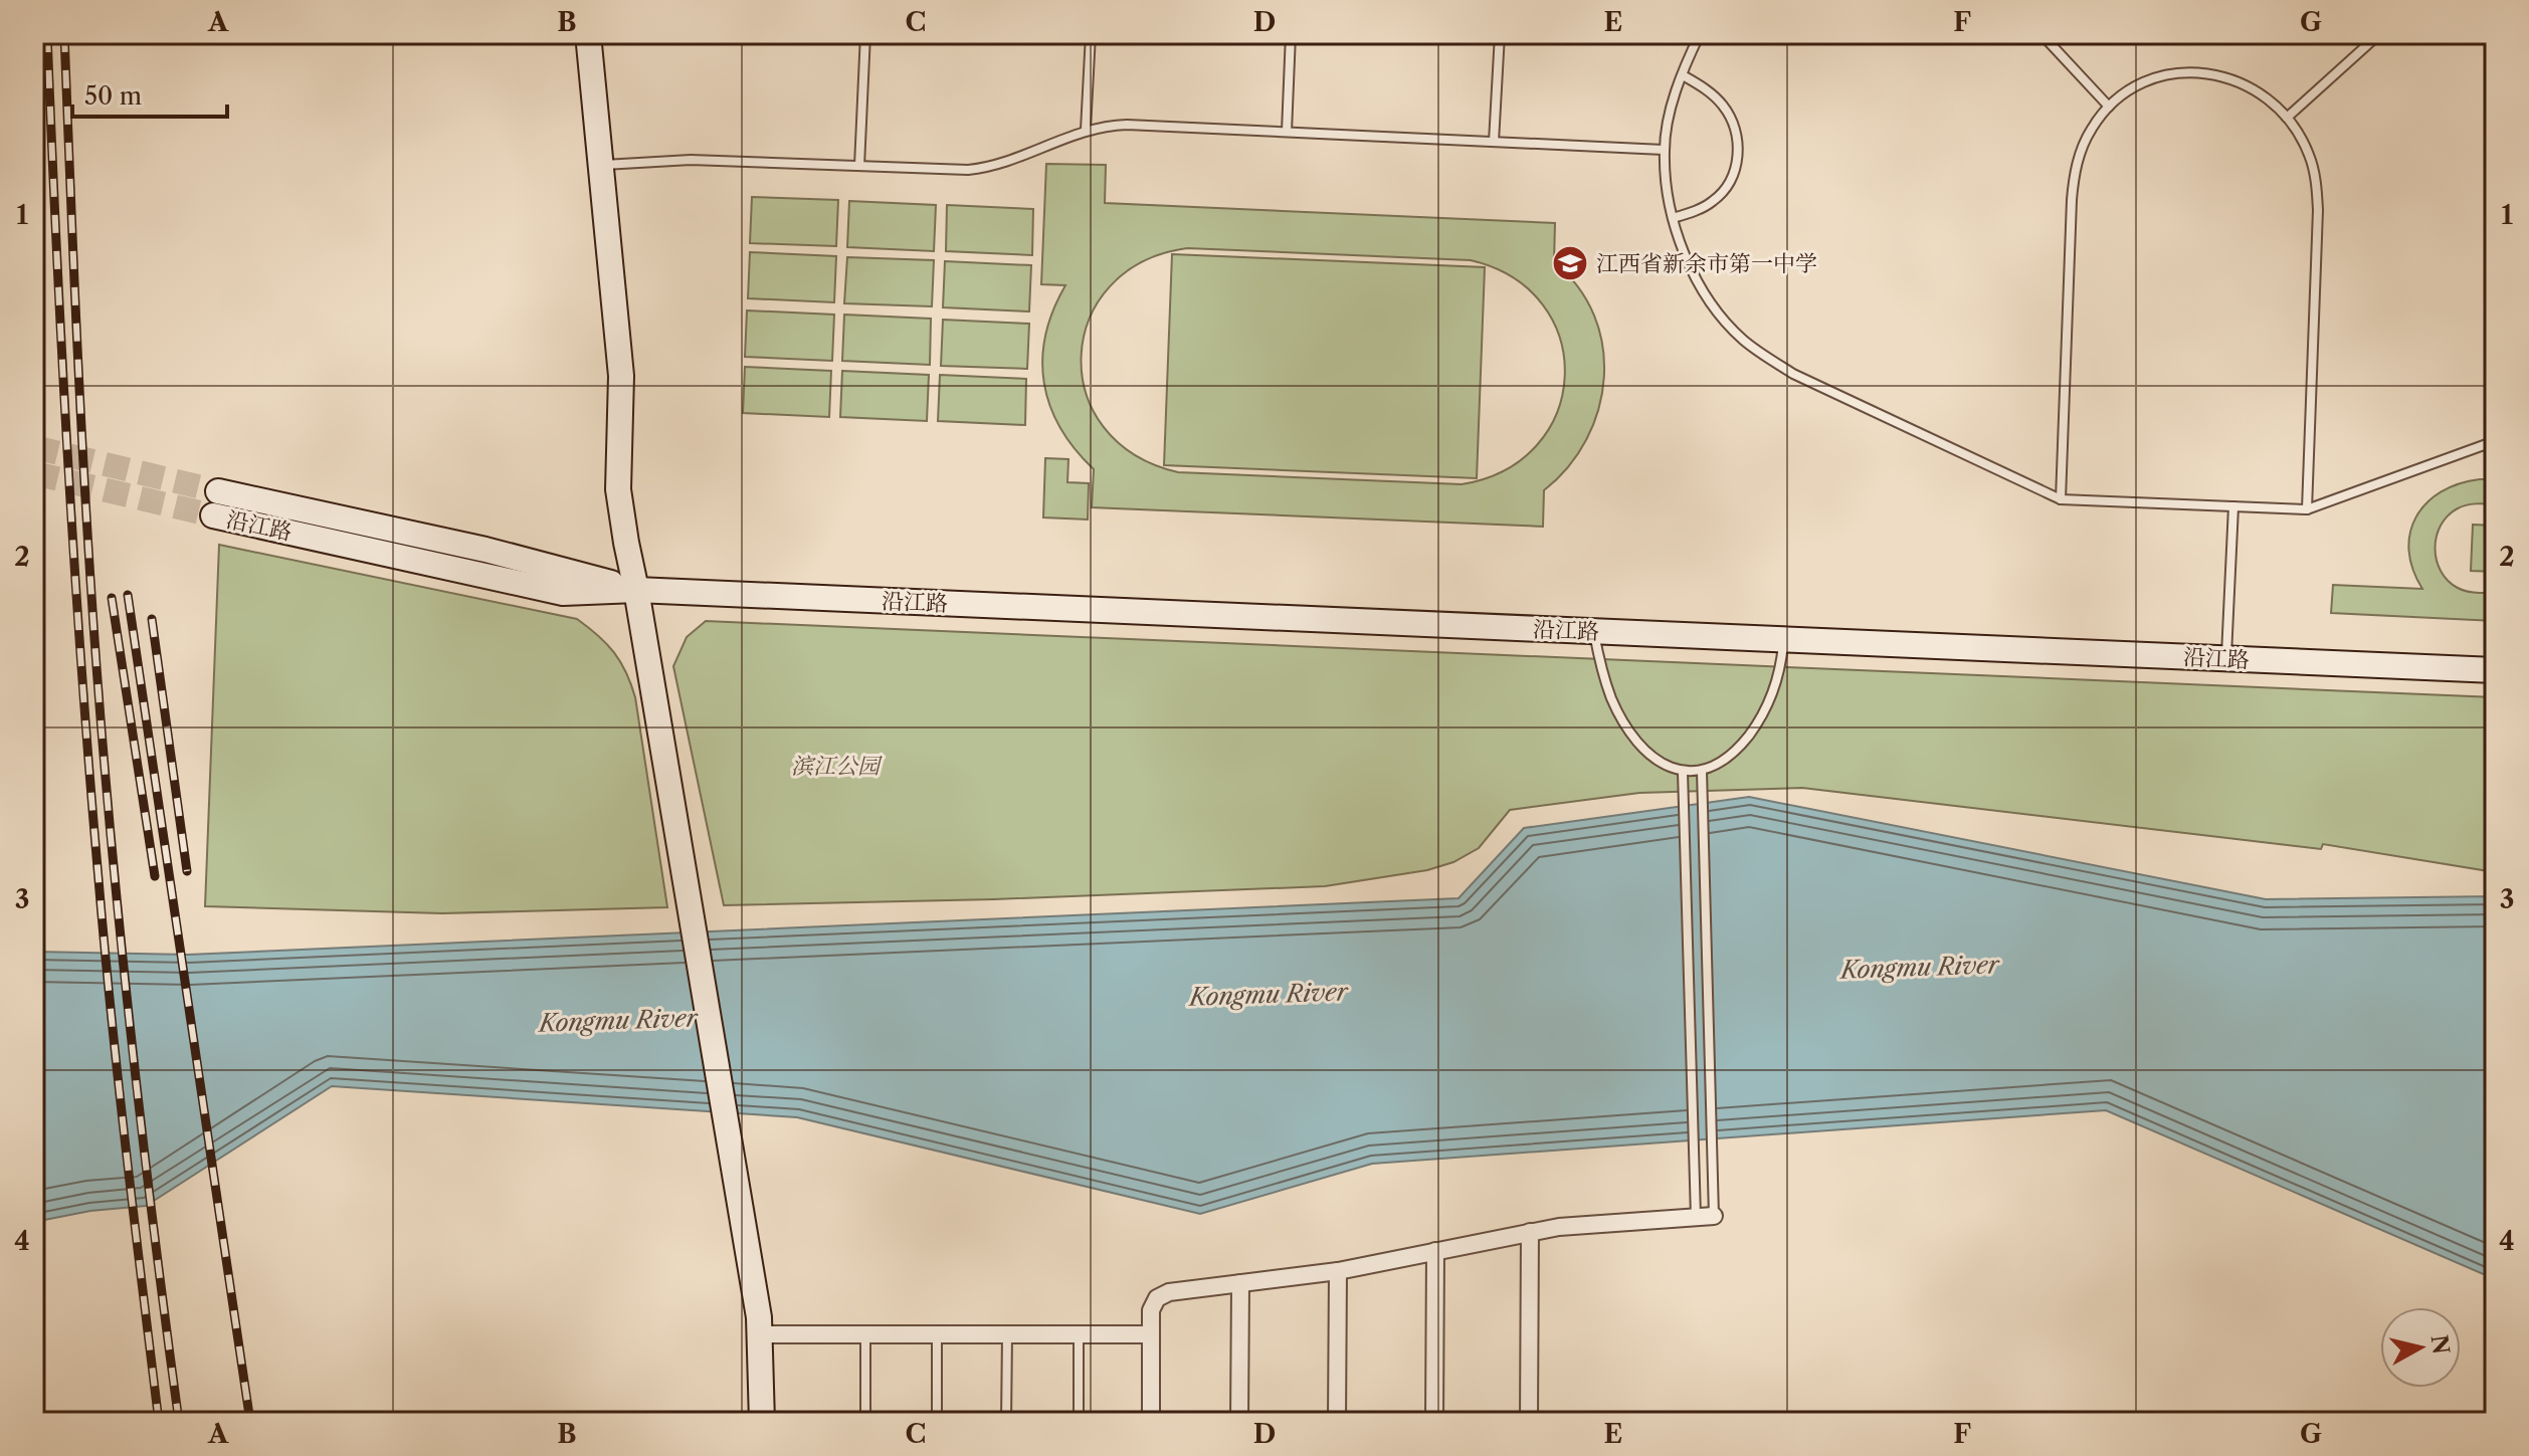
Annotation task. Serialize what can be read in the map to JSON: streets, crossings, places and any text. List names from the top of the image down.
{
  "streets": {
    "street": ["沿江路"]
  },
  "water": ["Kongmu River"],
  "parks": ["滨江公园"],
  "places": {
    "school or university": ["江西省新余市第一中学"]
  },
  "scale_bar": "50 m",
  "north": "right",
  "grid": {
    "columns": [
      "A",
      "B",
      "C",
      "D",
      "E",
      "F",
      "G"
    ],
    "rows": [
      "1",
      "2",
      "3",
      "4"
    ]
  }
}
